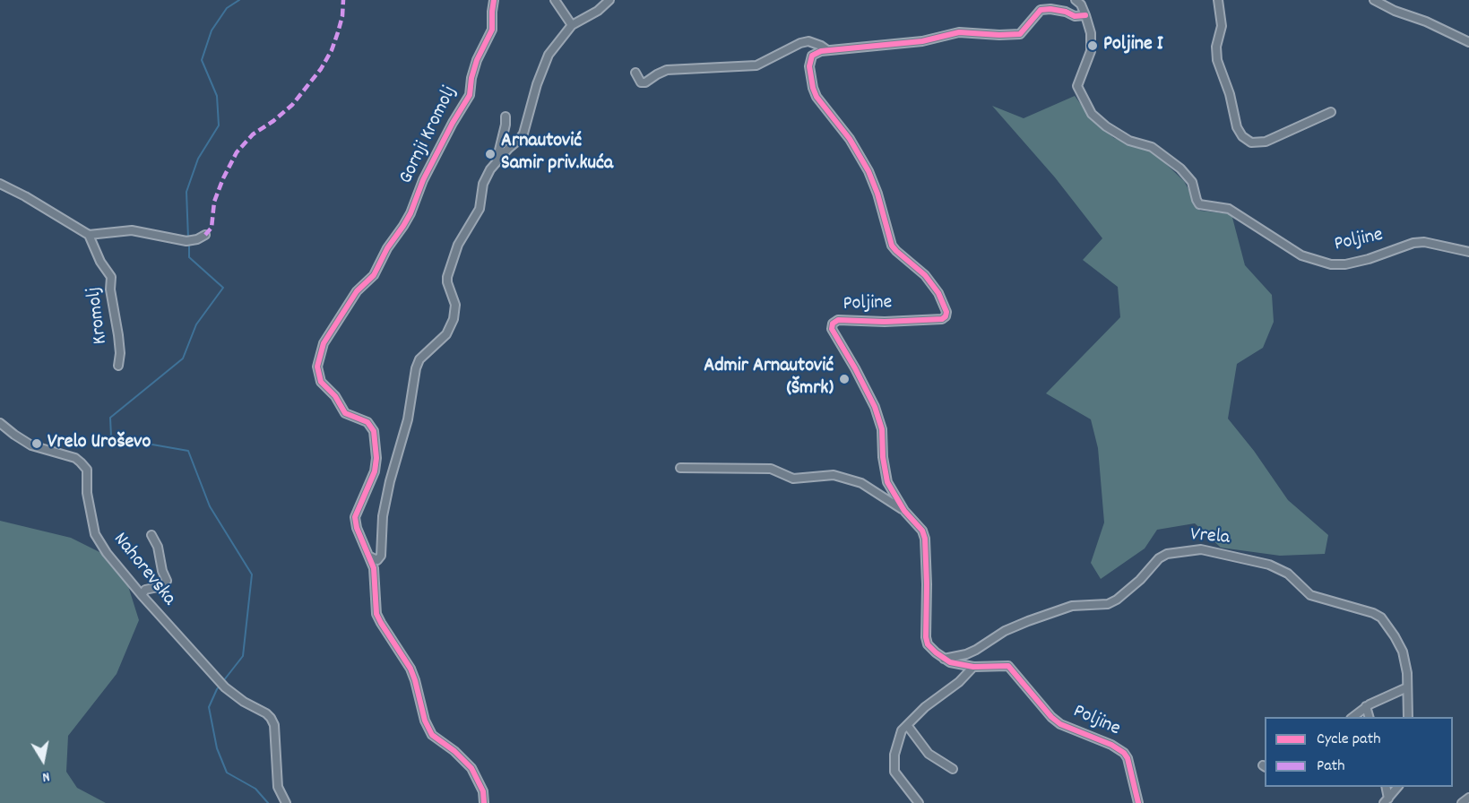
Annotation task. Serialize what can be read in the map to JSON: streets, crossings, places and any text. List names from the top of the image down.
{
  "streets": {
    "street": [
      "Gornji Kromolj",
      "Poljine",
      "Kromolj",
      "Vrela",
      "Nahorevska"
    ]
  },
  "crossings": [
    ["Poljine", "Vrela"]
  ],
  "places": [
    "Poljine I",
    "Arnautović Samir priv.kuća",
    "Admir Arnautović (Šmrk)",
    "Vrelo Uroševo"
  ],
  "legend": ["Cycle path", "Path"],
  "north": "bottom"
}
